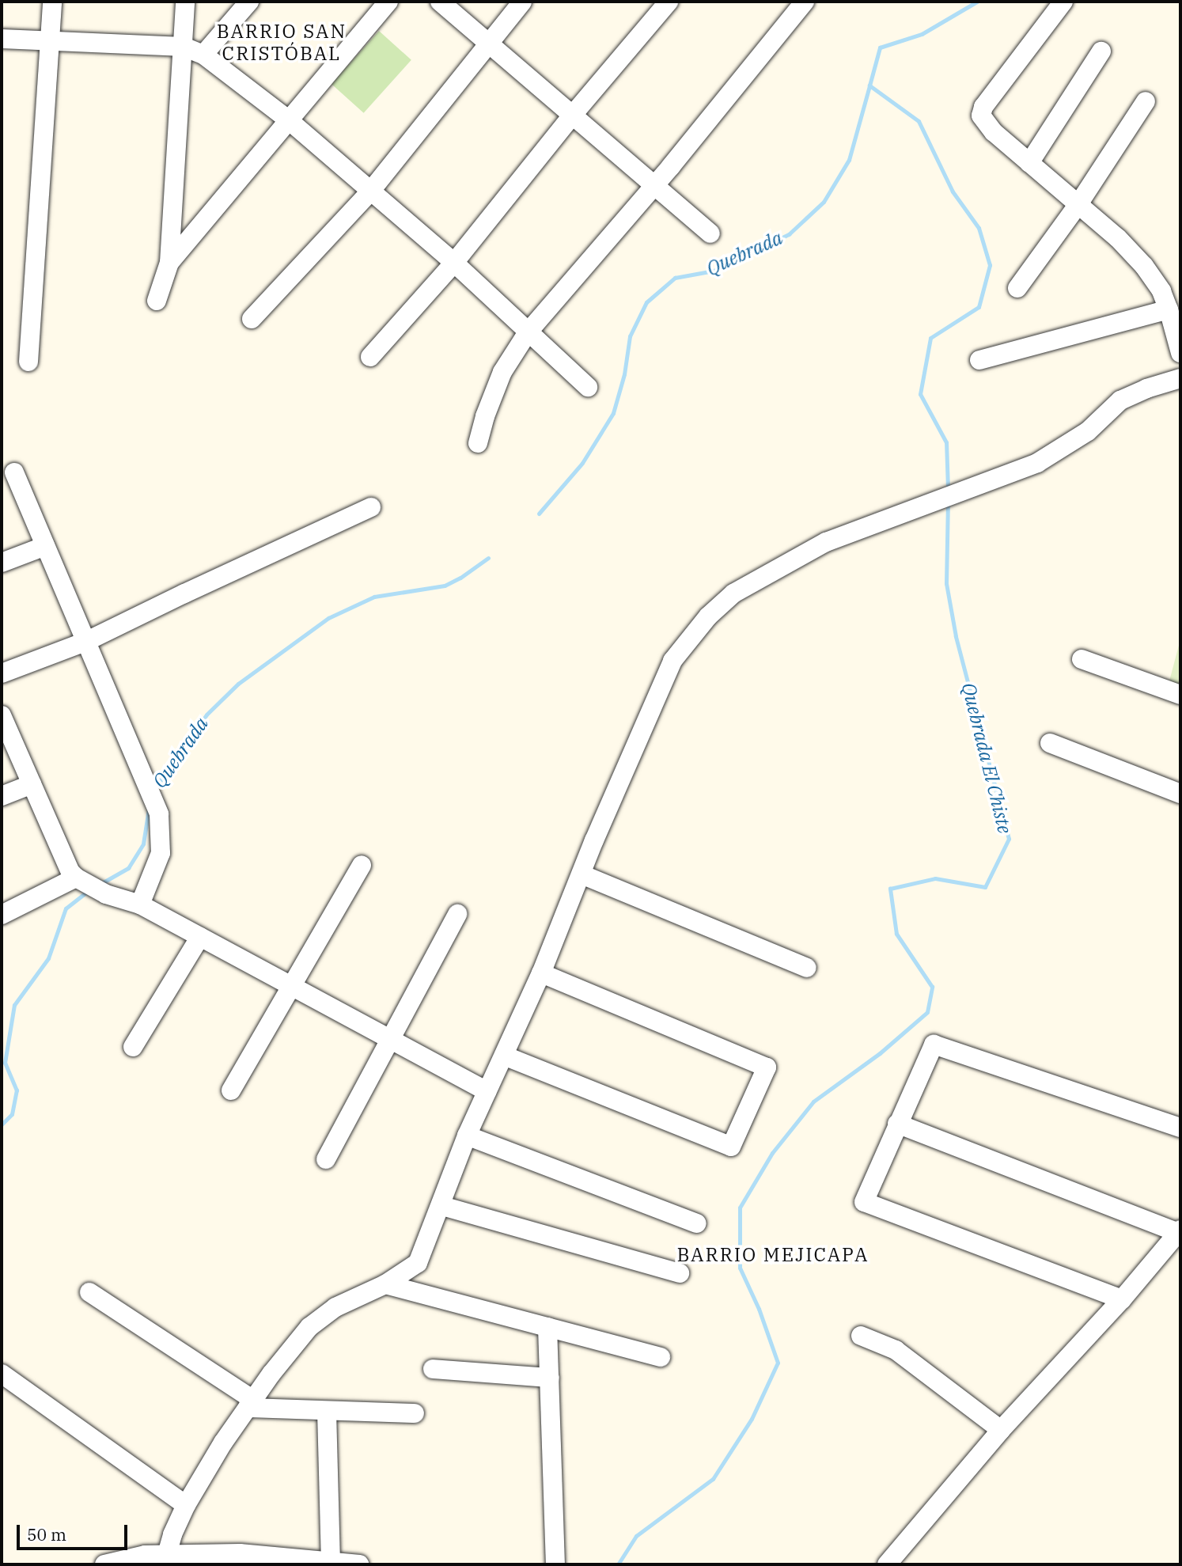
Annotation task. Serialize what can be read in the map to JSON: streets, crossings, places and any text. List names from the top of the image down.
{
  "districts": ["BARRIO SAN CRISTÓBAL", "BARRIO MEJICAPA"],
  "water": ["Quebrada", "Quebrada El Chiste"],
  "scale_bar": "50 m"
}
